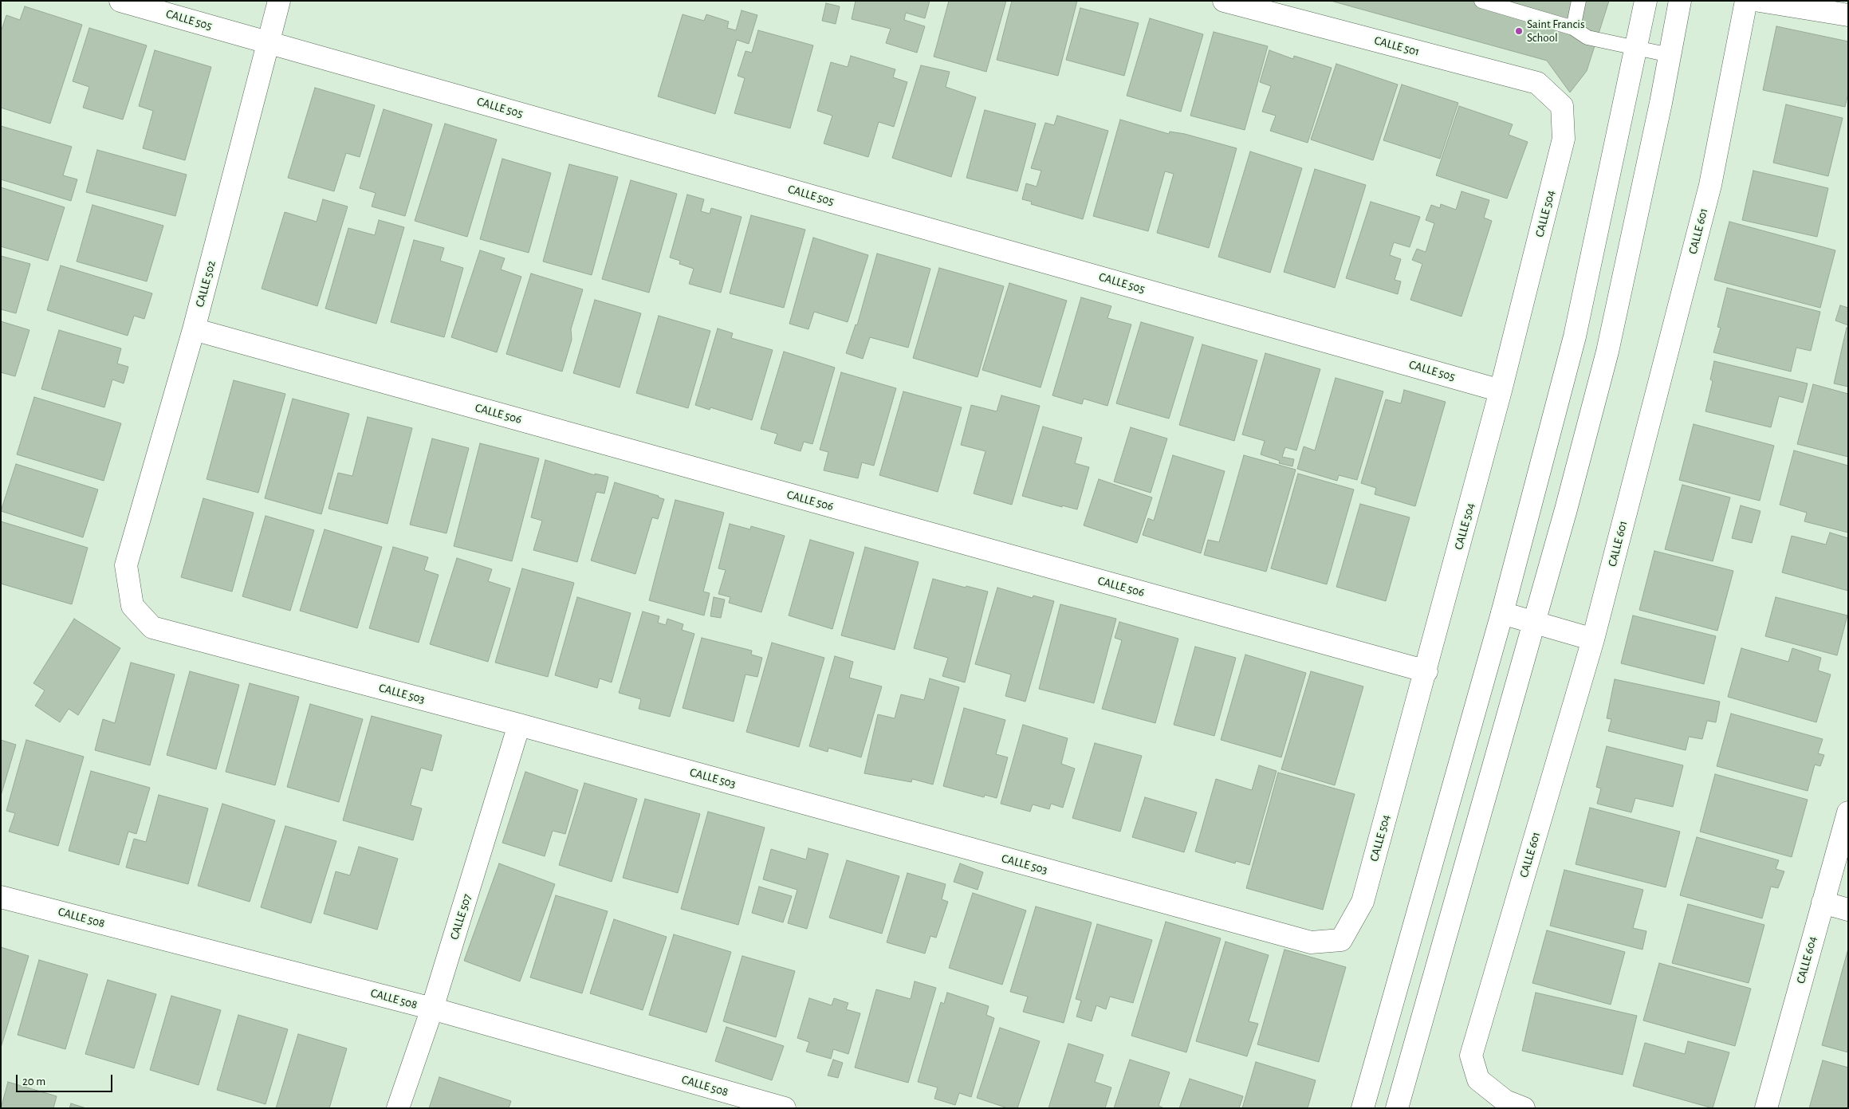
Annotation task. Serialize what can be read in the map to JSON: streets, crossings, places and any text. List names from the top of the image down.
{
  "streets": {
    "street": [
      "CALLE 505",
      "CALLE 501",
      "CALLE 504",
      "CALLE 601",
      "CALLE 502",
      "CALLE 506",
      "CALLE 503",
      "CALLE 507",
      "CALLE 508",
      "CALLE 604"
    ]
  },
  "crossings": [
    ["CALLE 505", "CALLE 504"],
    ["CALLE 505", "CALLE 502"],
    ["CALLE 501", "CALLE 504"],
    ["CALLE 504", "CALLE 506"],
    ["CALLE 504", "CALLE 503"],
    ["CALLE 502", "CALLE 506"],
    ["CALLE 502", "CALLE 503"],
    ["CALLE 503", "CALLE 507"],
    ["CALLE 507", "CALLE 508"]
  ],
  "places": ["Saint Francis School"],
  "scale_bar": "20 m"
}
